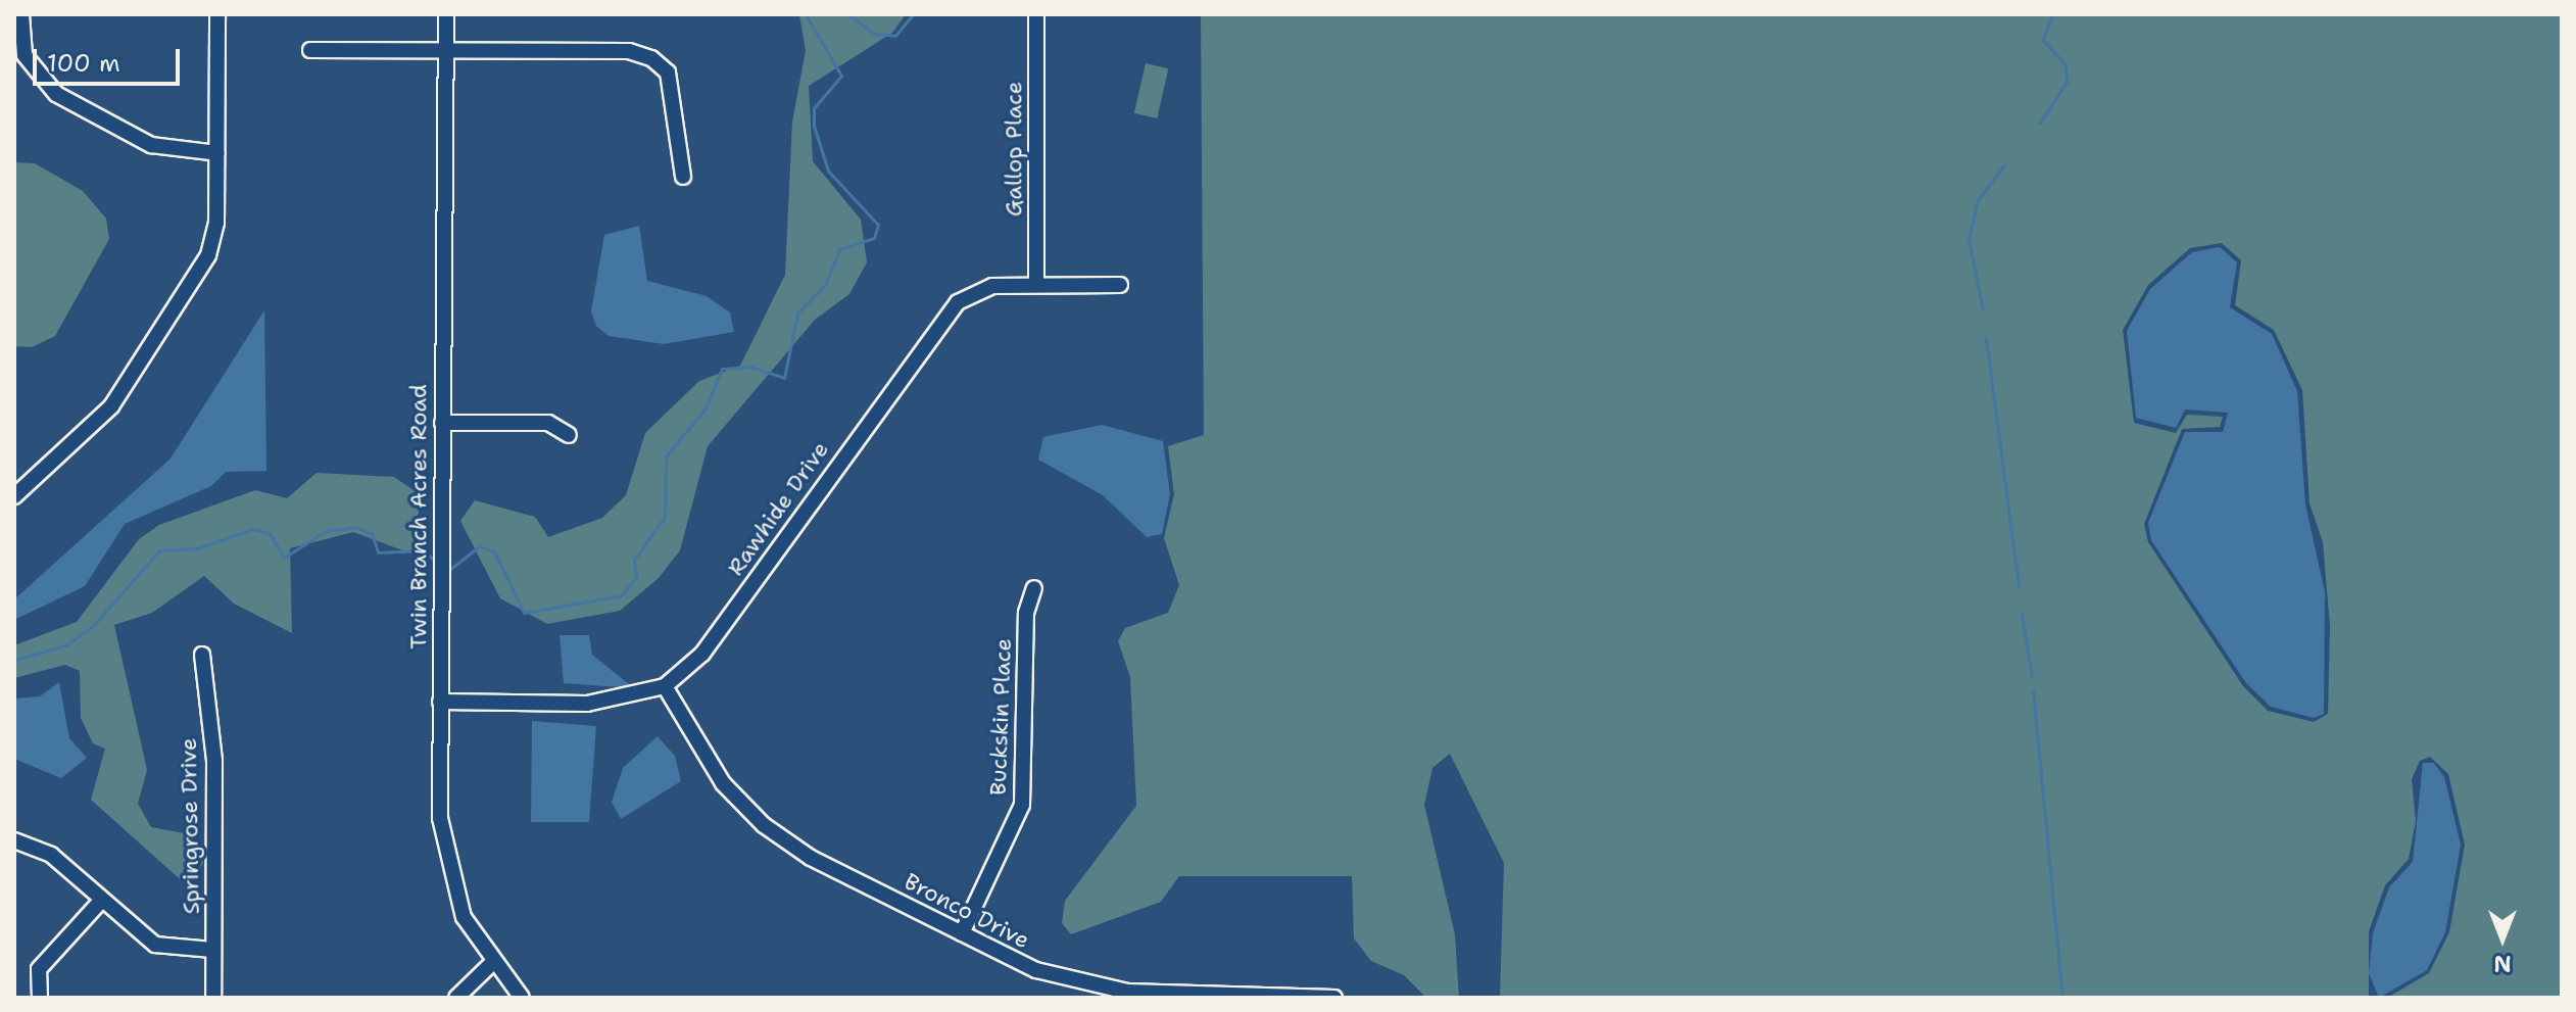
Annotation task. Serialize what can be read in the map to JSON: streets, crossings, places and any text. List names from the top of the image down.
{
  "streets": {
    "street": [
      "Gallop Place",
      "Rawhide Drive",
      "Twin Branch Acres Road",
      "Buckskin Place",
      "Springrose Drive",
      "Bronco Drive"
    ]
  },
  "crossings": [
    ["Gallop Place", "Rawhide Drive"],
    ["Rawhide Drive", "Twin Branch Acres Road"],
    ["Rawhide Drive", "Bronco Drive"],
    ["Buckskin Place", "Bronco Drive"]
  ],
  "scale_bar": "100 m",
  "north": "bottom"
}
